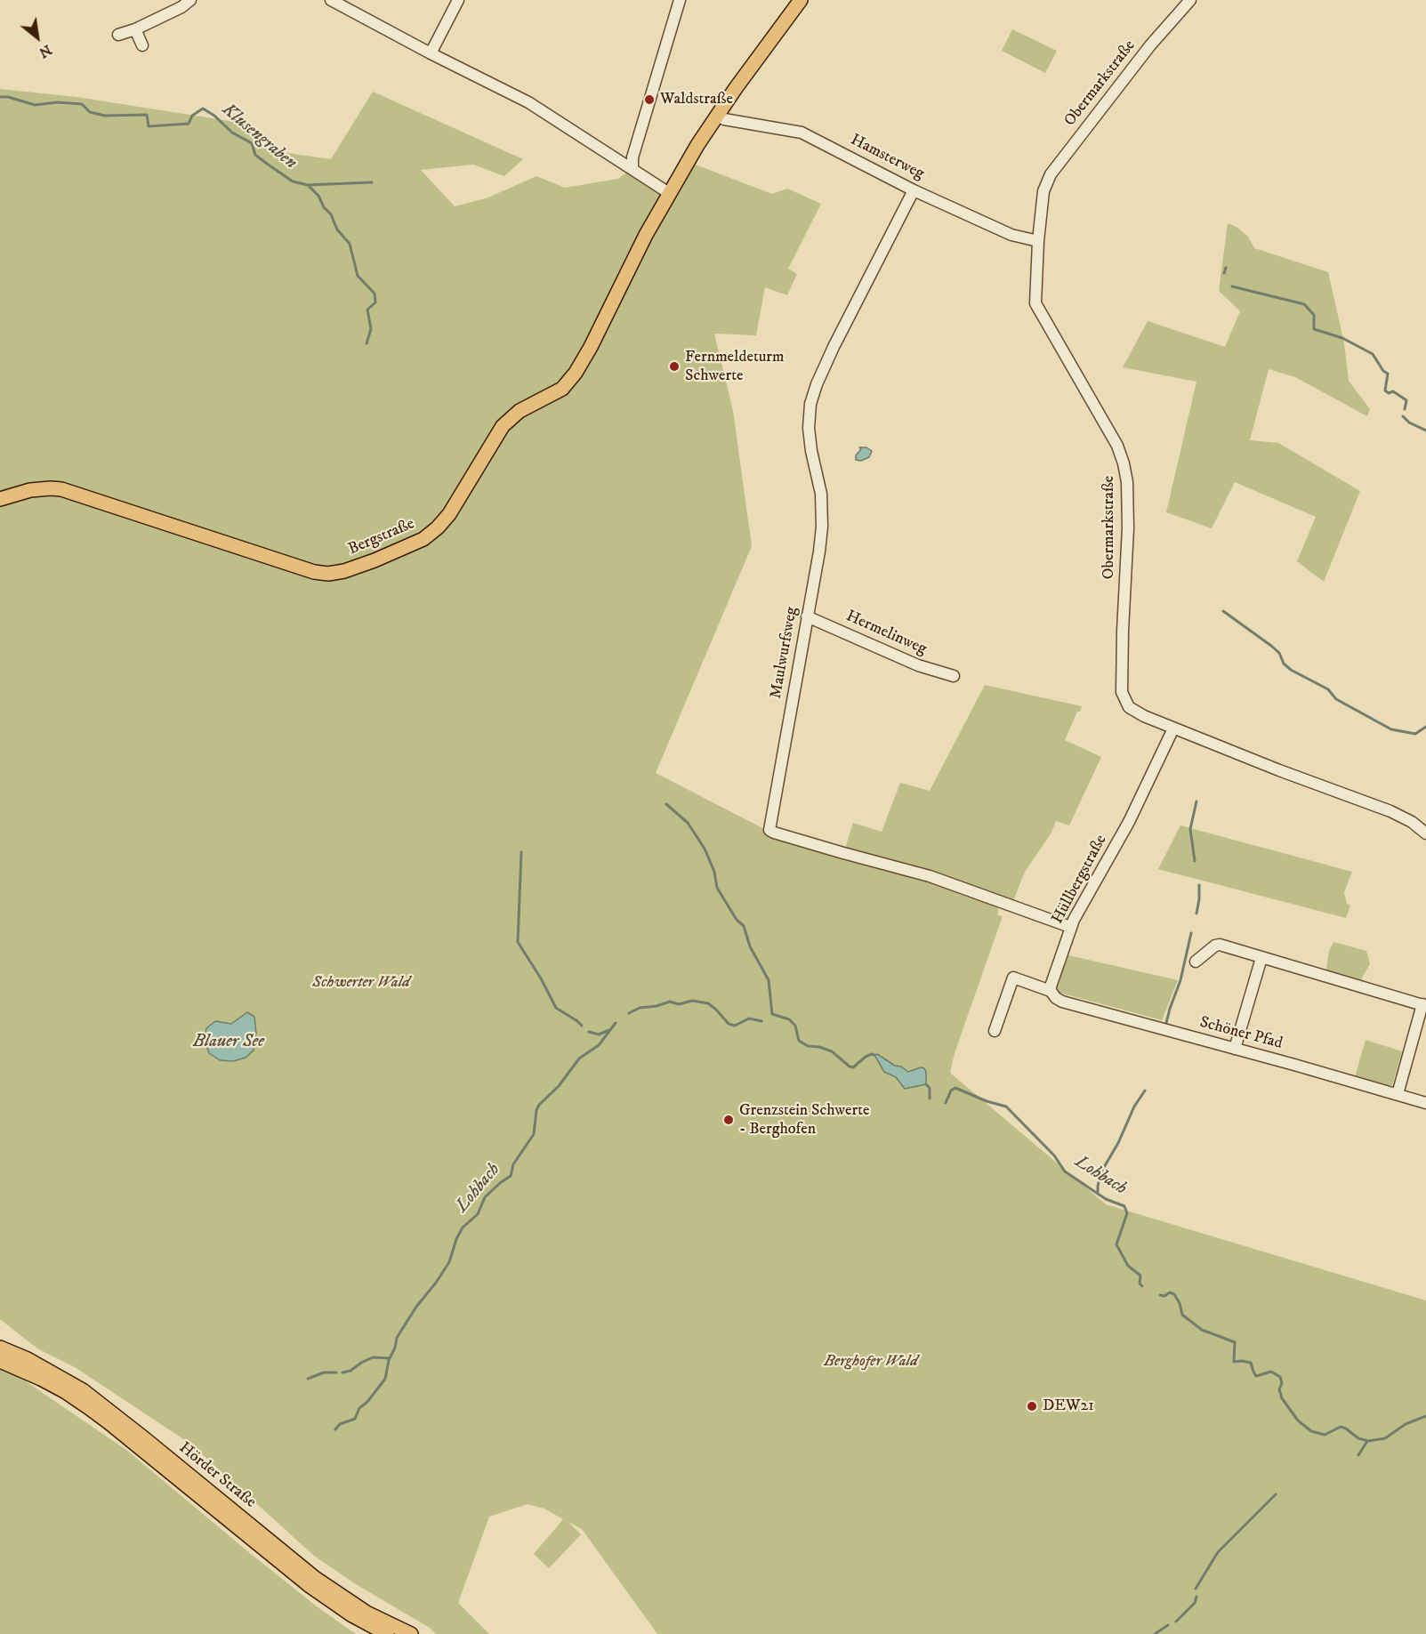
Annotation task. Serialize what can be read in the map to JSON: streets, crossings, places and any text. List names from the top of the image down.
{
  "streets": {
    "main road": ["Bergstraße", "Hörder Straße"],
    "street": [
      "Obermarkstraße",
      "Hamsterweg",
      "Hermelinweg",
      "Maulwurfsweg",
      "Hüllbergstraße",
      "Schöner Pfad"
    ]
  },
  "crossings": [
    ["Obermarkstraße", "Hamsterweg"],
    ["Obermarkstraße", "Hüllbergstraße"],
    ["Hamsterweg", "Bergstraße"],
    ["Hamsterweg", "Maulwurfsweg"],
    ["Hermelinweg", "Maulwurfsweg"],
    ["Maulwurfsweg", "Hüllbergstraße"],
    ["Hüllbergstraße", "Schöner Pfad"]
  ],
  "water": ["Klusengraben", "Blauer See", "Lohbach"],
  "parks": ["Schwerter Wald", "Berghofer Wald"],
  "places": [
    "Waldstraße",
    "Fernmeldeturm Schwerte",
    "Grenzstein Schwerte - Berghofen",
    "DEW21"
  ],
  "north": "bottom right"
}
